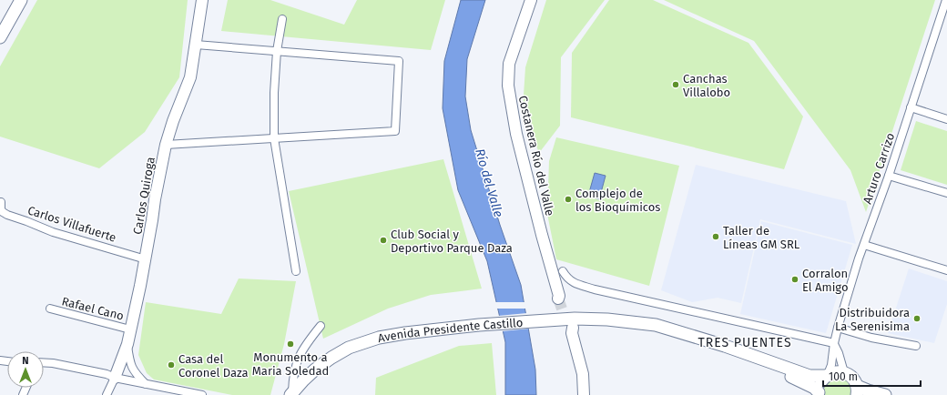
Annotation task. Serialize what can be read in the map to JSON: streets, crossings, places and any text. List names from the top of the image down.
{
  "streets": {
    "main road": ["Avenida Presidente Castillo"],
    "street": [
      "Costanera Río del Valle",
      "Arturo Carrizo",
      "Carlos Quiroga",
      "Carlos Villafuerte",
      "Rafael Cano"
    ]
  },
  "crossings": [
    ["Arturo Carrizo", "Avenida Presidente Castillo"],
    ["Carlos Quiroga", "Carlos Villafuerte"],
    ["Carlos Quiroga", "Rafael Cano"]
  ],
  "districts": ["TRES PUENTES"],
  "water": ["Río del Valle"],
  "places": [
    "Canchas Villalobo",
    "Complejo de los Bioquímicos",
    "Taller de Líneas GM SRL",
    "Club Social y Deportivo Parque Daza",
    "Corralon El Amigo",
    "Distribuidora La Serenisima",
    "Monumento a Maria Soledad",
    "Casa del Coronel Daza"
  ],
  "scale_bar": "100 m",
  "north": "top"
}
